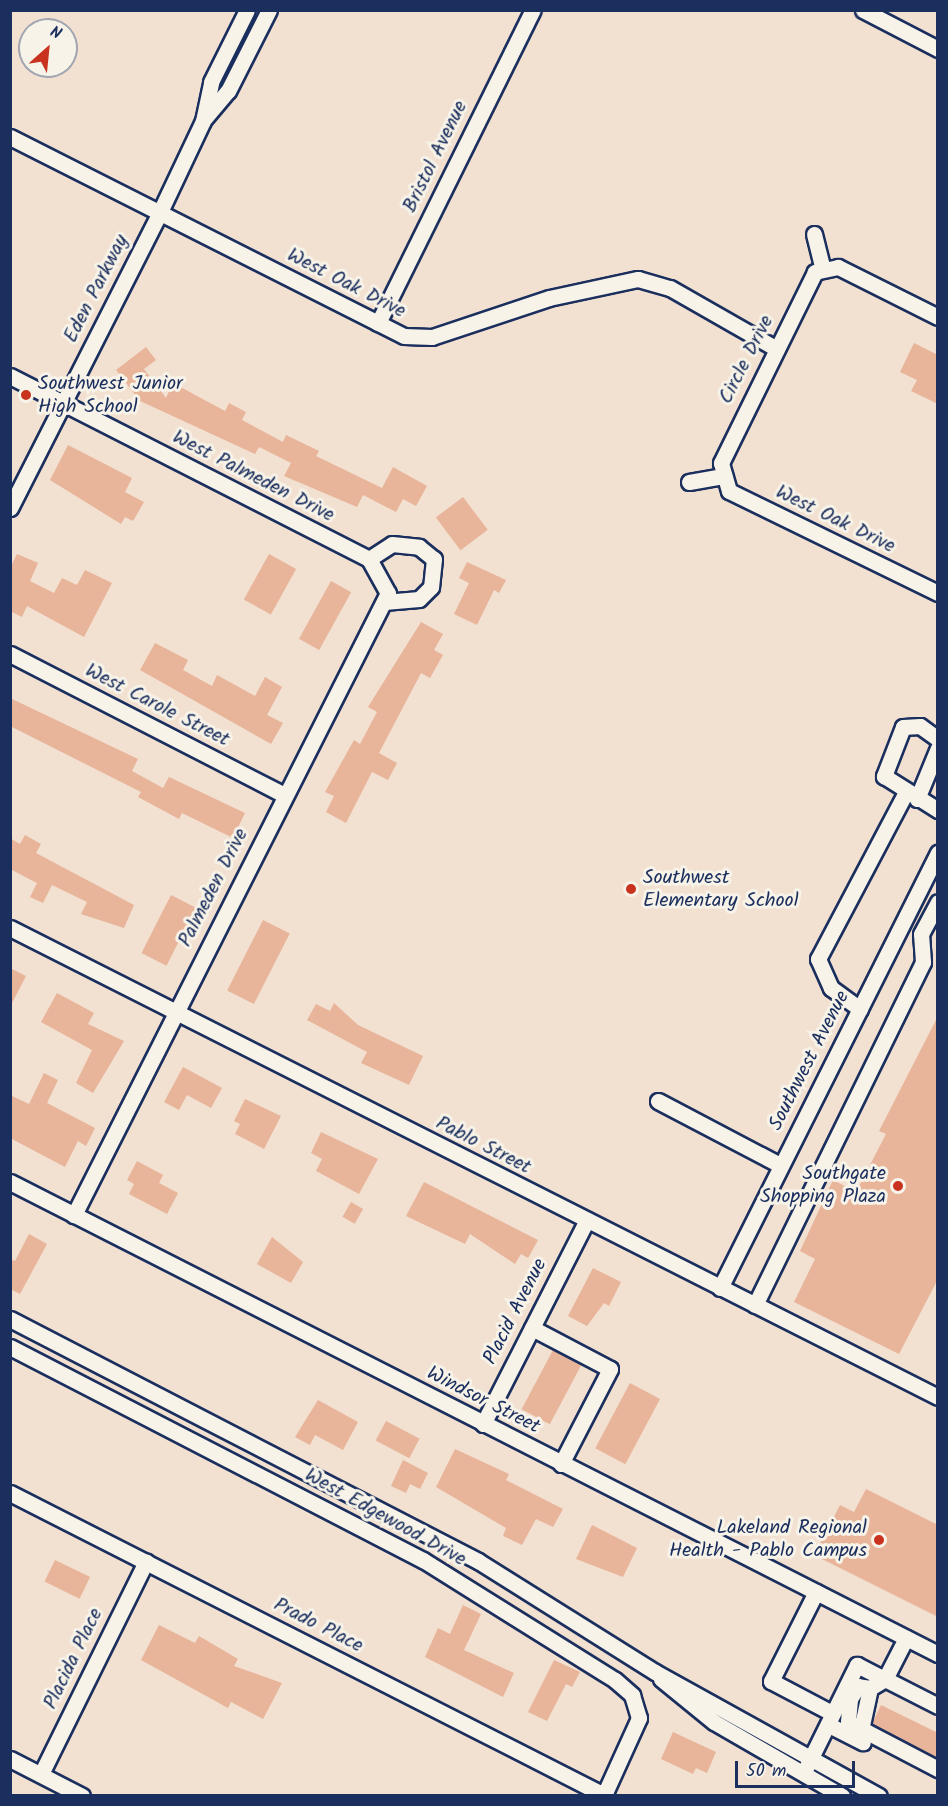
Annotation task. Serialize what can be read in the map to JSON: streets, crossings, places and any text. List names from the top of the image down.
{
  "streets": {
    "street": [
      "Bristol Avenue",
      "West Oak Drive",
      "Eden Parkway",
      "Circle Drive",
      "West Palmeden Drive",
      "West Carole Street",
      "Palmeden Drive",
      "Southwest Avenue",
      "Pablo Street",
      "Placid Avenue",
      "Windsor Street",
      "West Edgewood Drive",
      "Prado Place",
      "Placida Place"
    ]
  },
  "crossings": [
    ["Bristol Avenue", "West Oak Drive"],
    ["West Oak Drive", "Eden Parkway"],
    ["West Oak Drive", "Circle Drive"],
    ["Eden Parkway", "West Palmeden Drive"],
    ["West Palmeden Drive", "Palmeden Drive"],
    ["West Carole Street", "Palmeden Drive"],
    ["Palmeden Drive", "Pablo Street"],
    ["Palmeden Drive", "Windsor Street"],
    ["Southwest Avenue", "Pablo Street"],
    ["Pablo Street", "Placid Avenue"],
    ["Placid Avenue", "Windsor Street"],
    ["West Edgewood Drive", "Prado Place"],
    ["Prado Place", "Placida Place"]
  ],
  "places": [
    "Southwest Junior High School",
    "Southwest Elementary School",
    "Southgate Shopping Plaza",
    "Lakeland Regional Health - Pablo Campus"
  ],
  "scale_bar": "50 m",
  "north": "top right"
}
